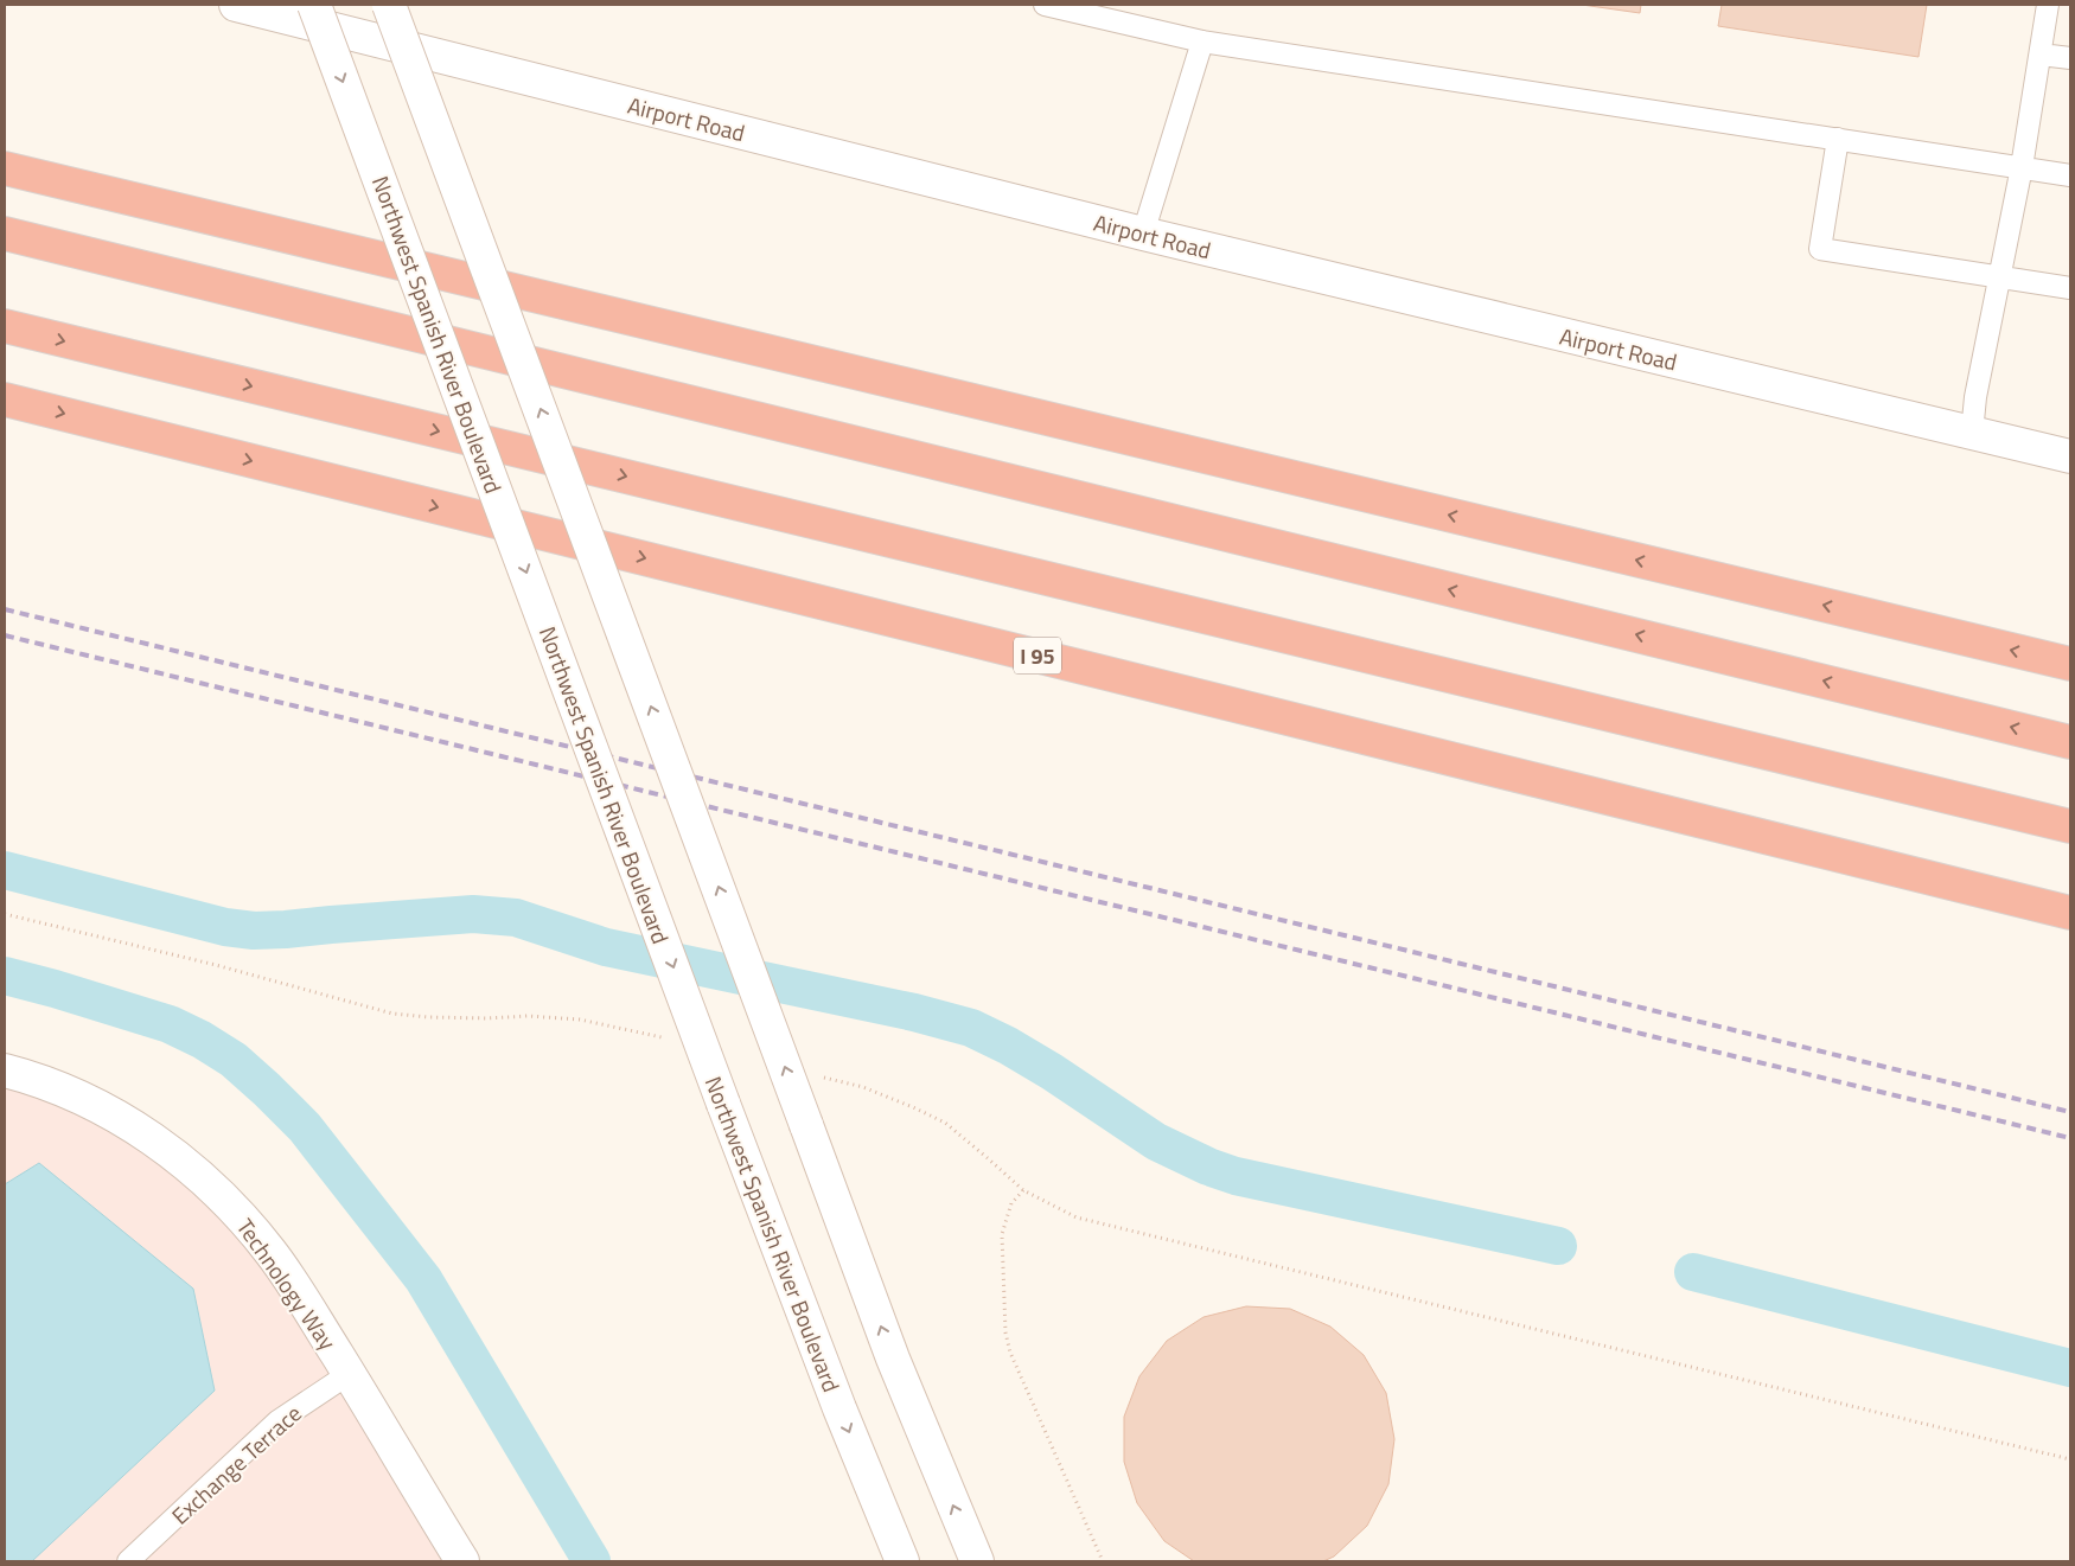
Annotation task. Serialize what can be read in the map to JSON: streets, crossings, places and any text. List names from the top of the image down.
{
  "streets": {
    "highway": ["I 95"],
    "main road": ["Airport Road", "Northwest Spanish River Boulevard", "Technology Way"],
    "lane": ["Exchange Terrace"]
  },
  "crossings": [
    ["Technology Way", "Exchange Terrace"]
  ]
}
